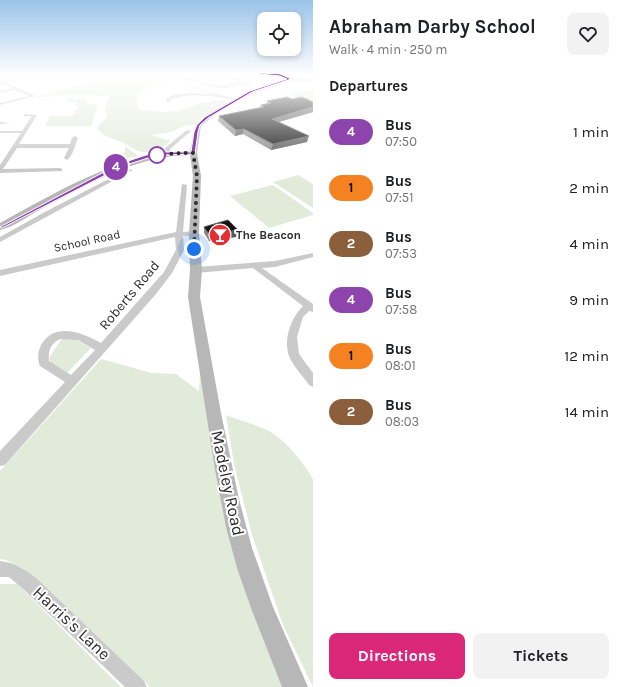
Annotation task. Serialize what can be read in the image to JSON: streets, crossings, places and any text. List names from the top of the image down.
{
  "streets": {
    "main road": ["Madeley Road"],
    "street": ["School Road", "Roberts Road", "Harris's Lane"]
  },
  "crossings": [
    ["School Road", "Roberts Road"],
    ["School Road", "Madeley Road"]
  ],
  "places": {
    "bar": ["The Beacon"]
  },
  "lines": ["bus line 4"],
  "page": {
    "on_map": "4",
    "heading": [
      ["Abraham Darby School", "Walk · 4 min · 250 m"],
      "Departures"
    ],
    "list": [
      {
        "mark": "4",
        "name": "Bus",
        "note": "07:50",
        "value": "1 min"
      },
      {
        "mark": "1",
        "name": "Bus",
        "note": "07:51",
        "value": "2 min"
      },
      {
        "mark": "2",
        "name": "Bus",
        "note": "07:53",
        "value": "4 min"
      },
      {
        "mark": "4",
        "name": "Bus",
        "note": "07:58",
        "value": "9 min"
      },
      {
        "mark": "1",
        "name": "Bus",
        "note": "08:01",
        "value": "12 min"
      },
      {
        "mark": "2",
        "name": "Bus",
        "note": "08:03",
        "value": "14 min"
      }
    ],
    "buttons": ["Directions", "Tickets"]
  }
}
